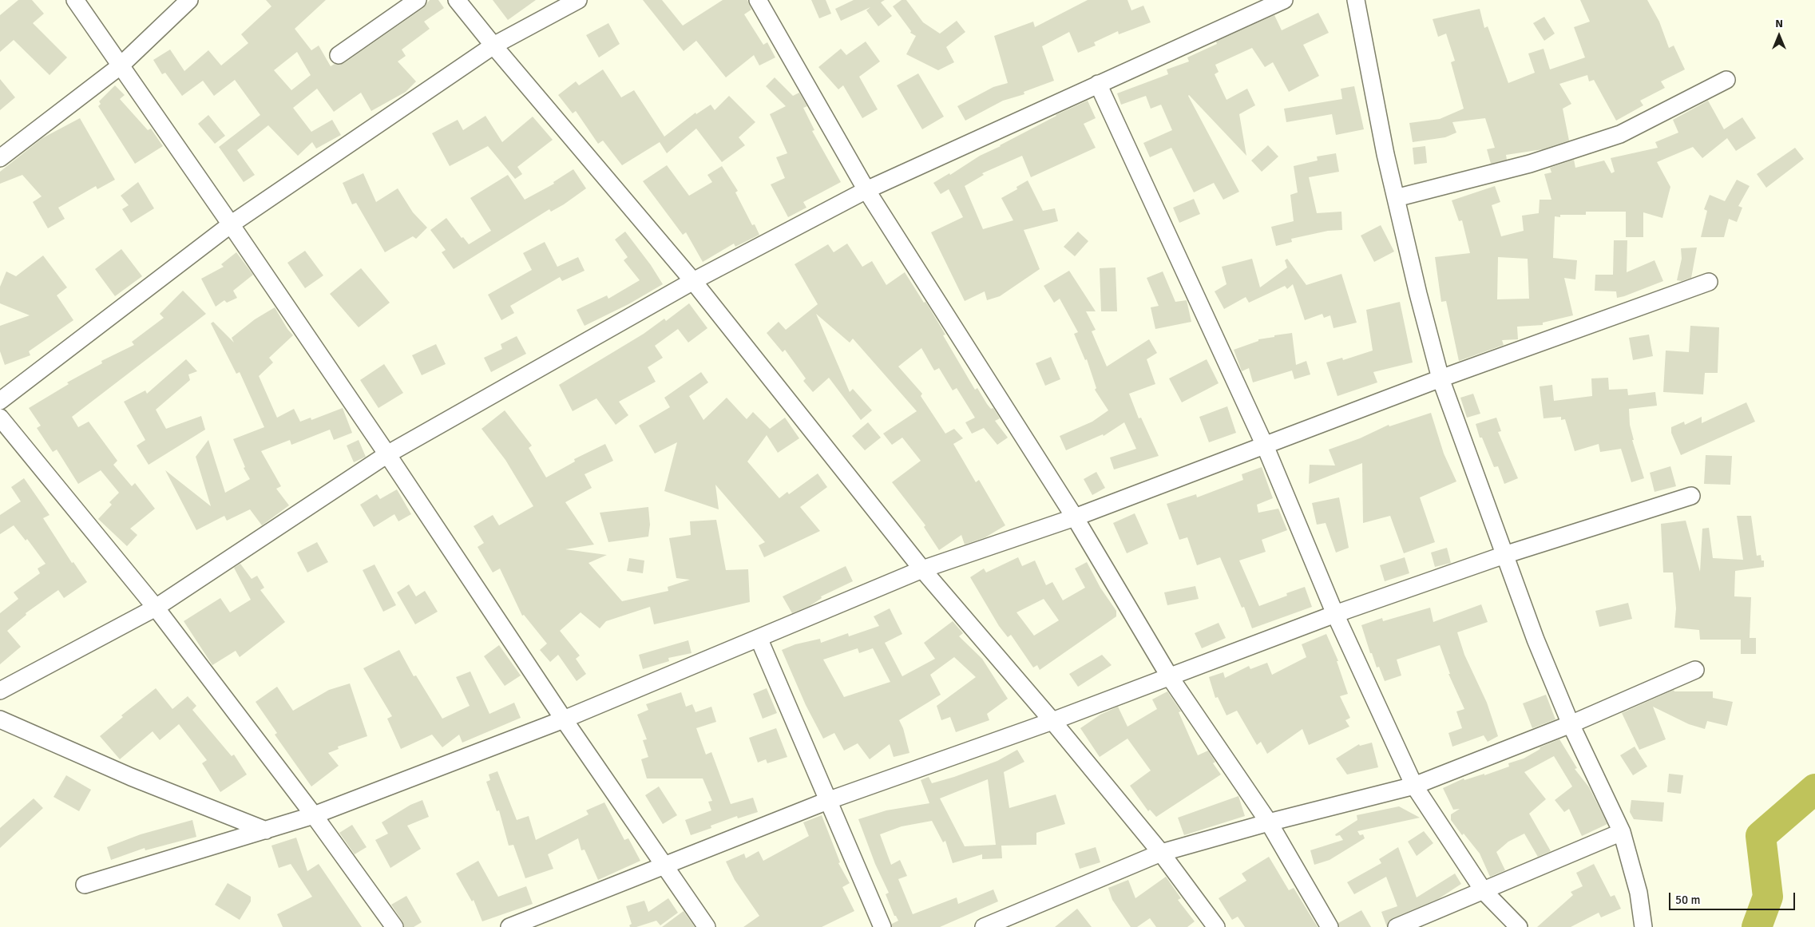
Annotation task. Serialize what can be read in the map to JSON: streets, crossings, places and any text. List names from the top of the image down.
{
  "scale_bar": "50 m",
  "north": "top"
}
